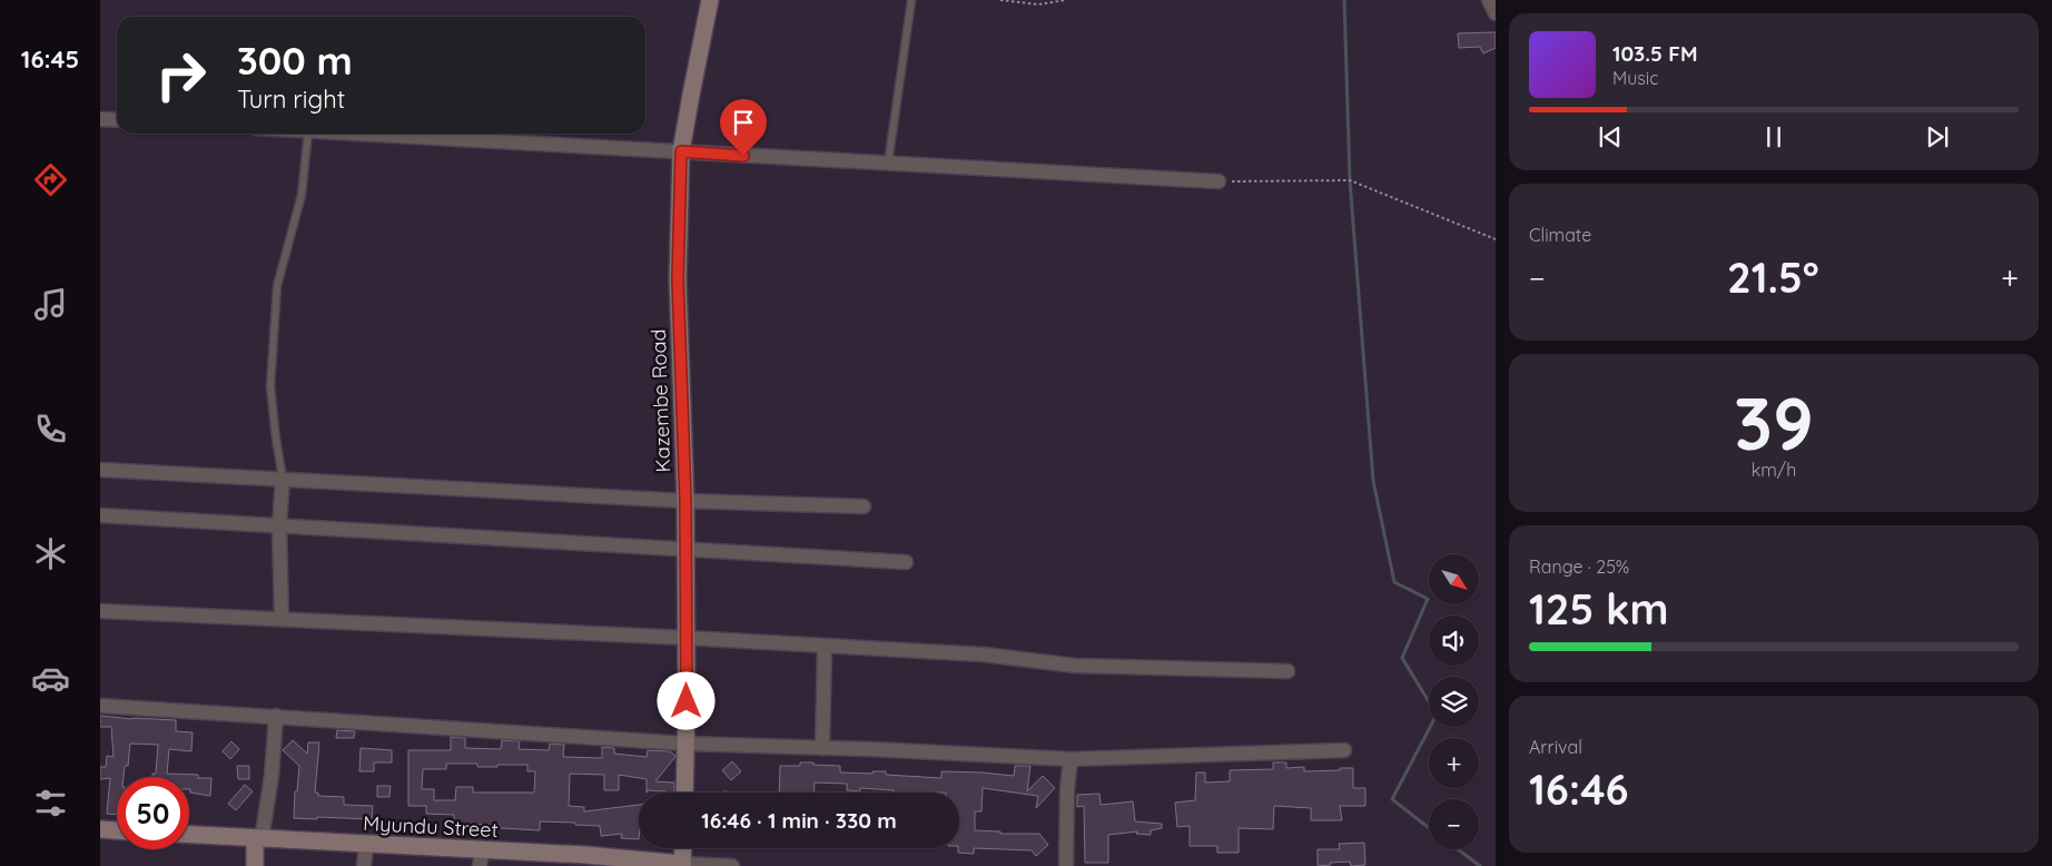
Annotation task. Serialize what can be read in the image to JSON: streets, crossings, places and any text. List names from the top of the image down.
{
  "streets": {
    "main road": ["Kazembe Road", "Myundu Street"]
  },
  "north": "bottom right",
  "page": {
    "tabs": "16:45",
    "turn": ["300 m", "Turn right"],
    "song": ["103.5 FM", "Music"],
    "tile": [
      "Climate",
      ["39", "km/h"],
      ["Range · 25%", "125 km"],
      ["Arrival", "16:46"]
    ],
    "heat": ["−", "21.5°", "+"],
    "map_buttons": ["+", "−"],
    "limit": "50",
    "trip": "16:46 · 1 min · 330 m"
  }
}
